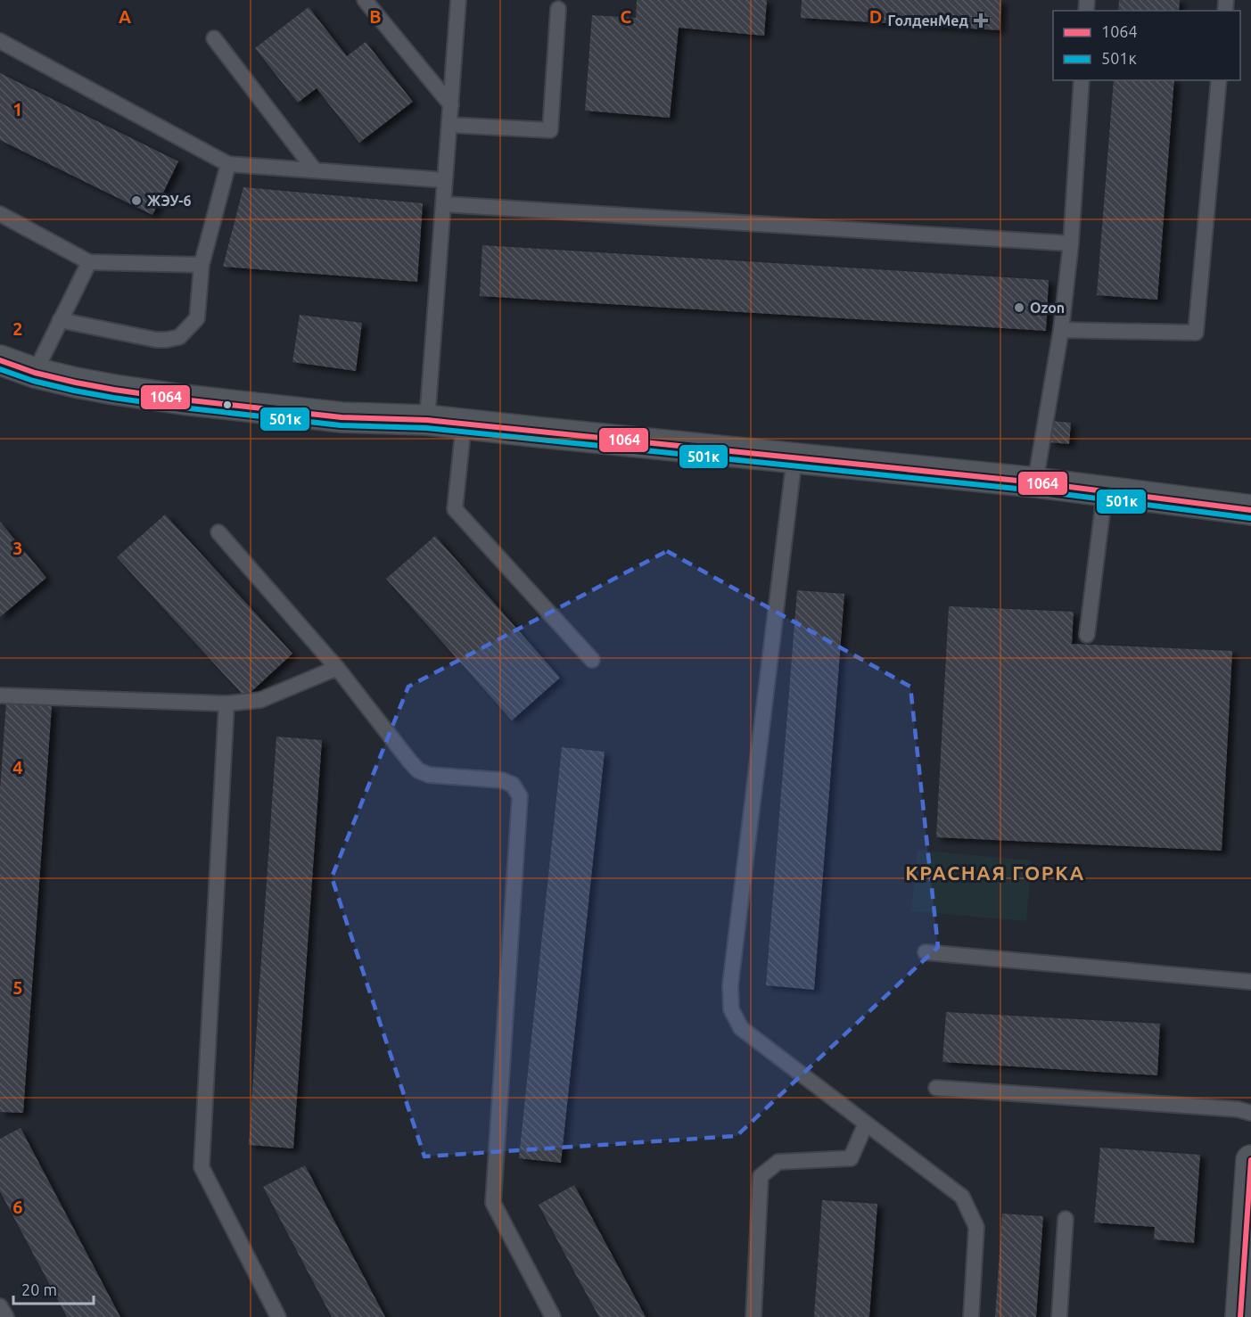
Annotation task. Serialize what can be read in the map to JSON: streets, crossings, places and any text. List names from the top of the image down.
{
  "districts": ["КРАСНАЯ ГОРКА"],
  "places": {
    "health": ["ГолденМед"],
    "other": ["ЖЭУ-6", "Ozon"]
  },
  "lines": ["transit line 1064", "transit line 501к"],
  "legend": ["1064", "501к"],
  "scale_bar": "20 m",
  "grid": {
    "columns": [
      "A",
      "B",
      "C",
      "D"
    ],
    "rows": [
      "1",
      "2",
      "3",
      "4",
      "5",
      "6"
    ]
  }
}
